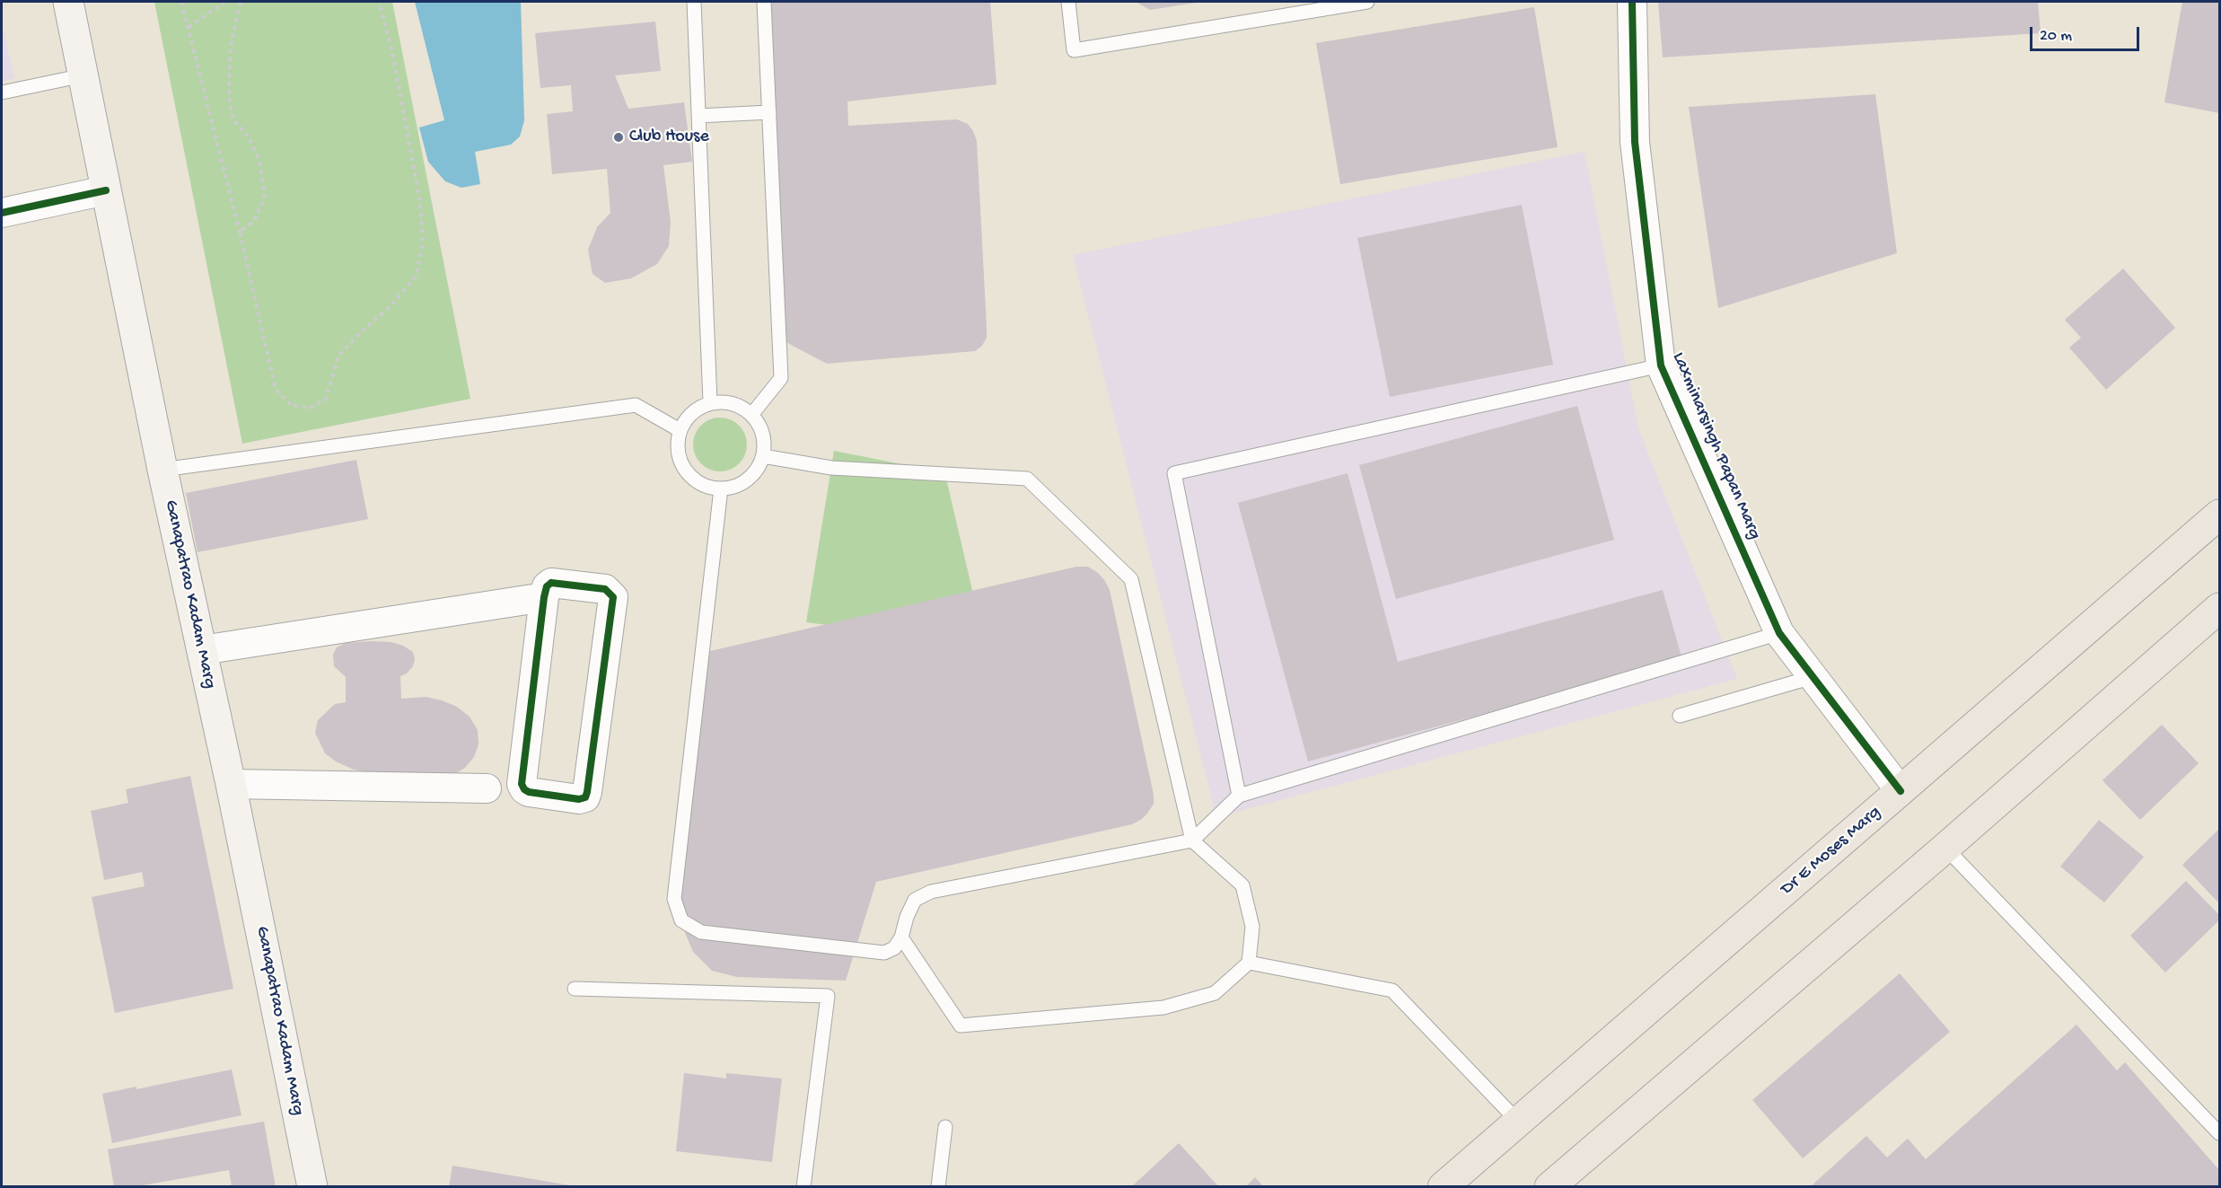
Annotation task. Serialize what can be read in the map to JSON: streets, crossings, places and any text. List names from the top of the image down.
{
  "streets": {
    "main road": ["Ganapatrao Kadam Marg", "Dr E Moses Marg"],
    "street": ["Laxminarsingh Papan Marg"]
  },
  "crossings": [
    ["Laxminarsingh Papan Marg", "Dr E Moses Marg"]
  ],
  "places": ["Club House"],
  "scale_bar": "20 m"
}
